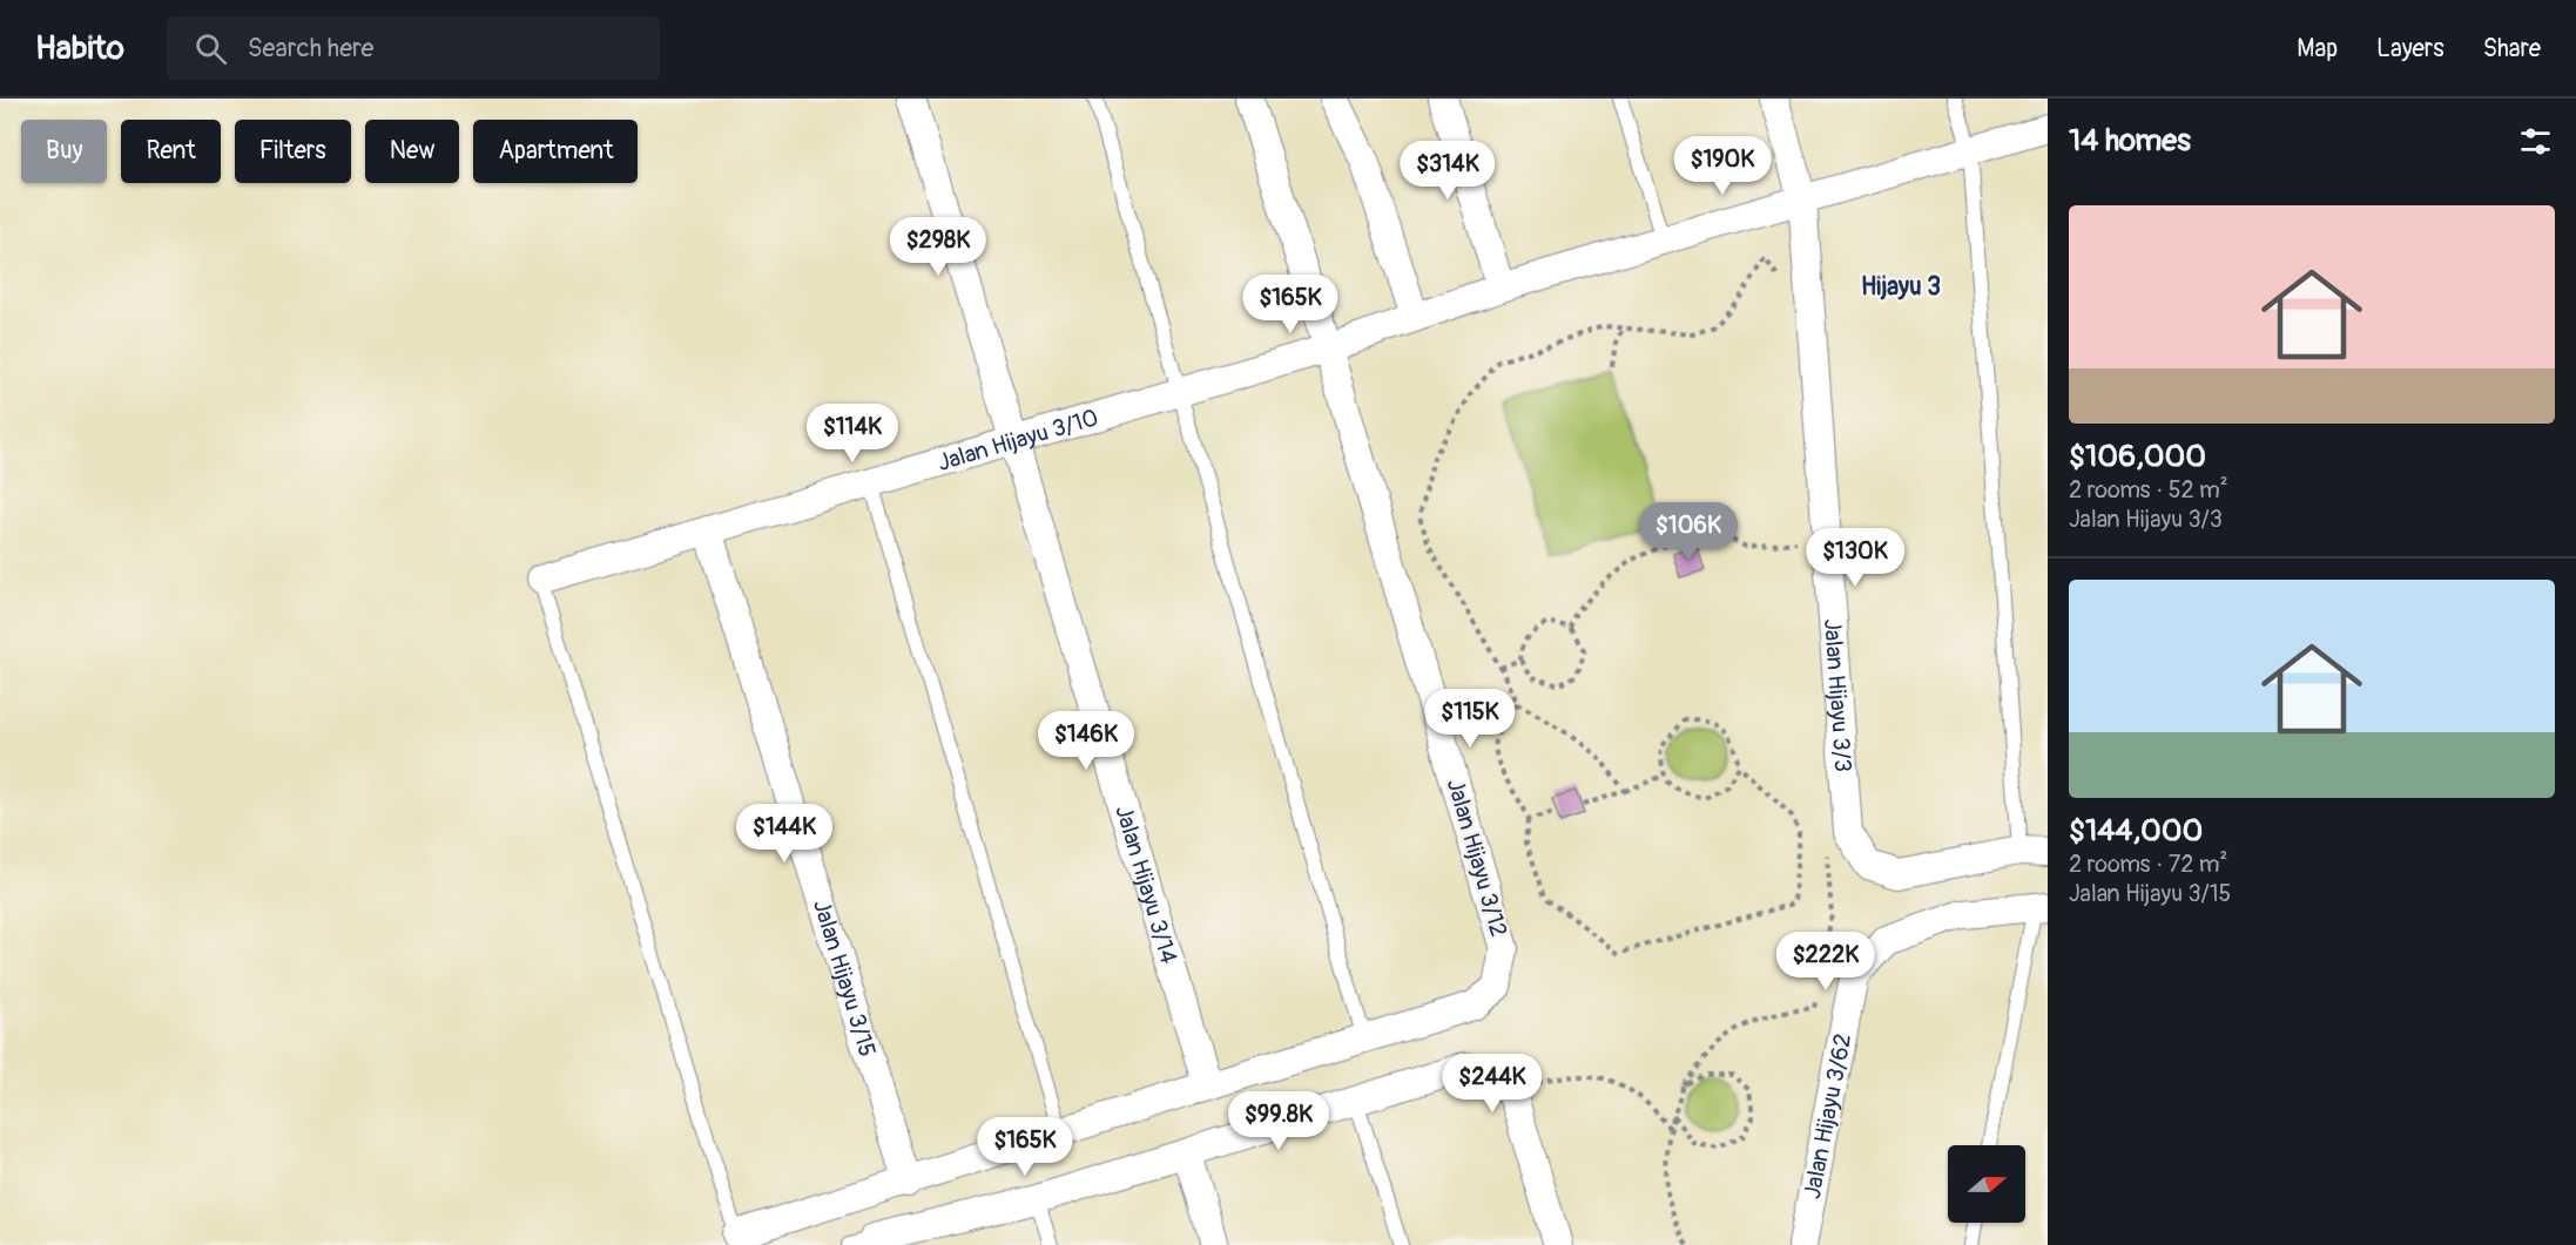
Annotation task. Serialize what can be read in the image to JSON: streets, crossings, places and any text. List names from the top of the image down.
{
  "streets": {
    "street": [
      "Jalan Hijayu 3/10",
      "Jalan Hijayu 3/3",
      "Jalan Hijayu 3/12",
      "Jalan Hijayu 3/14",
      "Jalan Hijayu 3/15",
      "Jalan Hijayu 3/62"
    ]
  },
  "crossings": [
    ["Jalan Hijayu 3/10", "Jalan Hijayu 3/3"],
    ["Jalan Hijayu 3/10", "Jalan Hijayu 3/12"],
    ["Jalan Hijayu 3/10", "Jalan Hijayu 3/14"],
    ["Jalan Hijayu 3/10", "Jalan Hijayu 3/15"],
    ["Jalan Hijayu 3/12", "Jalan Hijayu 3/14"],
    ["Jalan Hijayu 3/12", "Jalan Hijayu 3/15"]
  ],
  "districts": ["Hijayu 3"],
  "north": "right",
  "page": {
    "header": "Habito",
    "search": "Search here",
    "nav": ["Map", "Layers", "Share"],
    "heading": "14 homes",
    "chip": [
      "Buy",
      "Rent",
      "Filters",
      "New",
      "Apartment"
    ],
    "price": [
      "$190K",
      "$314K",
      "$298K",
      "$165K",
      "$114K",
      "$106K",
      "$130K",
      "$115K",
      "$146K",
      "$144K",
      "$222K",
      "$244K",
      "$99.8K",
      "$165K"
    ],
    "list": [
      {
        "name": "$106,000",
        "note": "2 rooms · 52 m² · Jalan Hijayu 3/3"
      },
      {
        "name": "$144,000",
        "note": "2 rooms · 72 m² · Jalan Hijayu 3/15"
      }
    ]
  }
}
